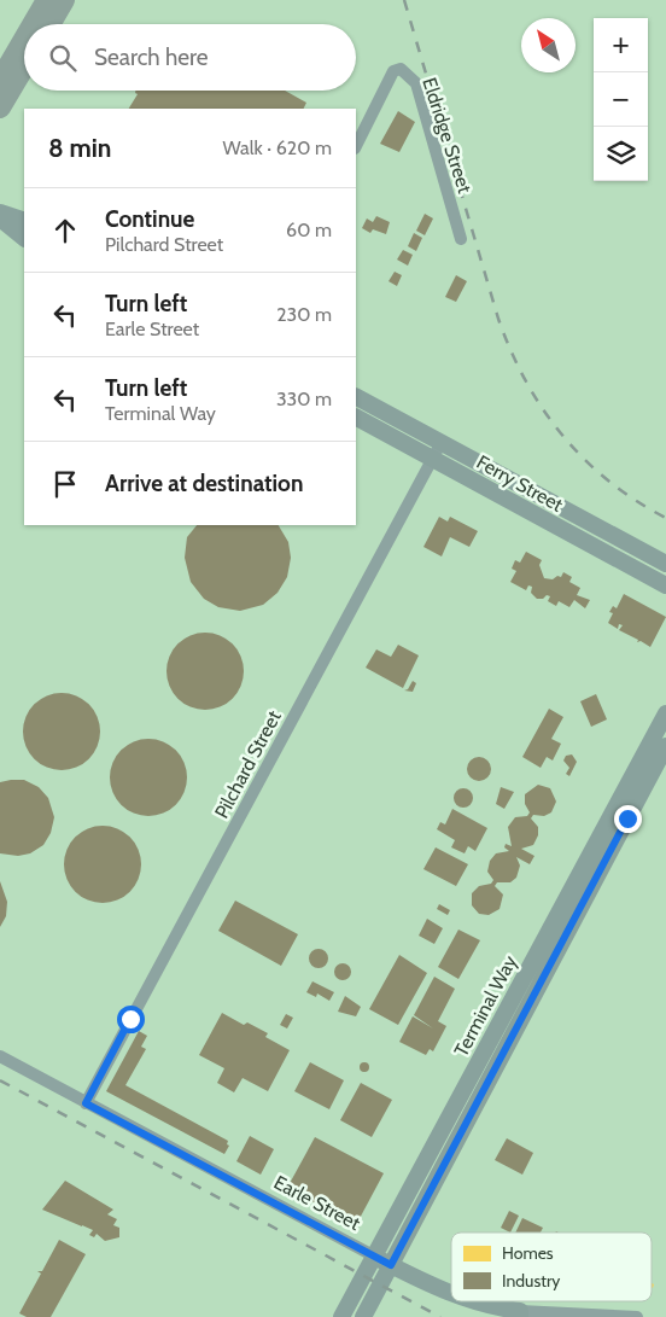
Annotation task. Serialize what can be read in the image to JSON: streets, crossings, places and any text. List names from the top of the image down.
{
  "streets": {
    "main road": ["Ferry Street", "Terminal Way", "Earle Street"],
    "street": ["Eldridge Street", "Pilchard Street"]
  },
  "crossings": [
    ["Ferry Street", "Pilchard Street"],
    ["Pilchard Street", "Earle Street"],
    ["Terminal Way", "Earle Street"]
  ],
  "legend": ["Homes", "Industry"],
  "north": "top left",
  "page": {
    "map_buttons": ["+", "−"],
    "search": "Search here",
    "heading": ["8 min", "Walk · 620 m"],
    "list": [
      ["Continue", "Pilchard Street", "60 m"],
      ["Turn left", "Earle Street", "230 m"],
      ["Turn left", "Terminal Way", "330 m"],
      "Arrive at destination"
    ]
  }
}
